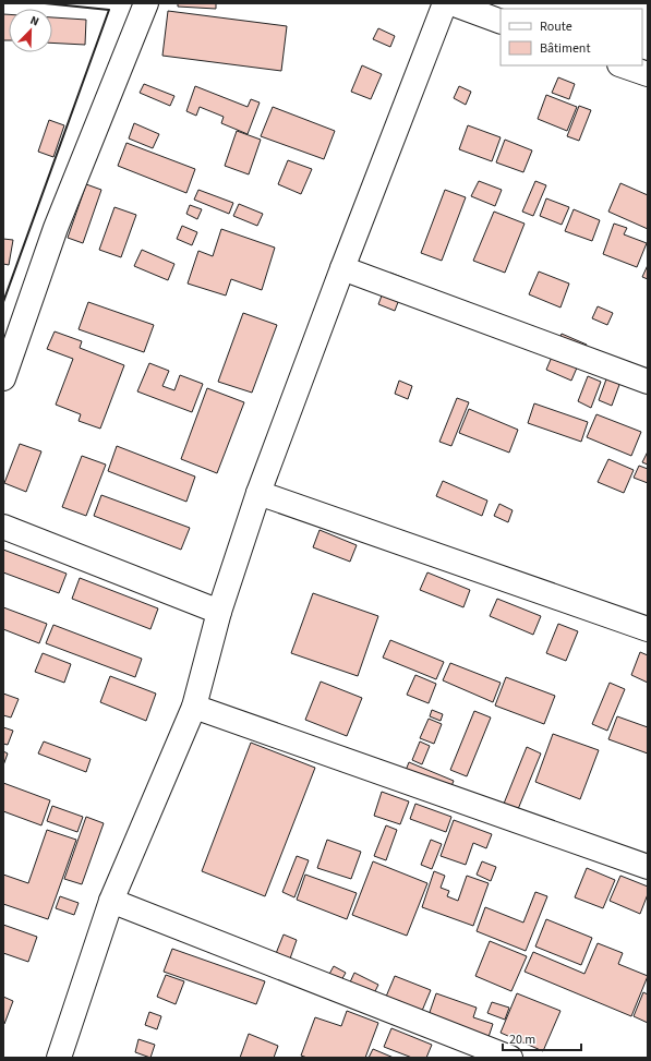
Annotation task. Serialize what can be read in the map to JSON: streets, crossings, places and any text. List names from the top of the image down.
{
  "legend": ["Route", "Bâtiment"],
  "scale_bar": "20 m",
  "north": "top right"
}
